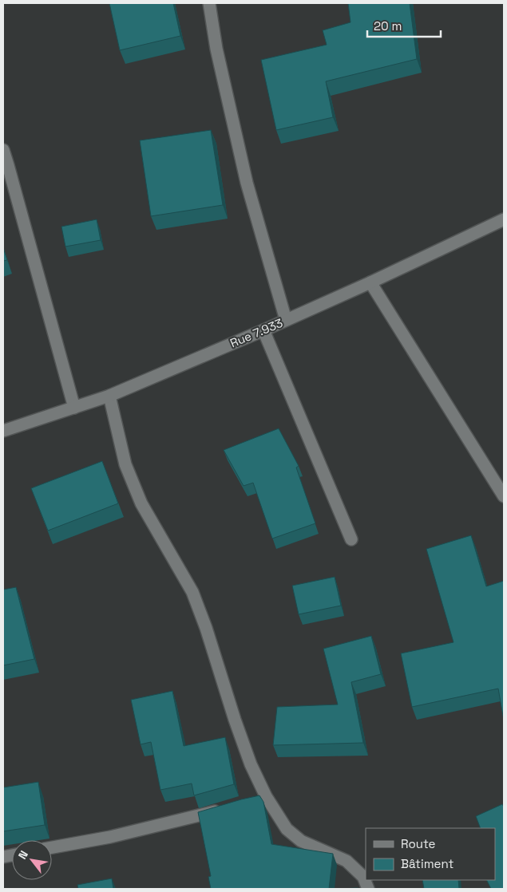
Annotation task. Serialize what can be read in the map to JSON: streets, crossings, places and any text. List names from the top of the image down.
{
  "streets": {
    "street": ["Rue 7.933"]
  },
  "legend": ["Route", "Bâtiment"],
  "scale_bar": "20 m",
  "north": "top left"
}
